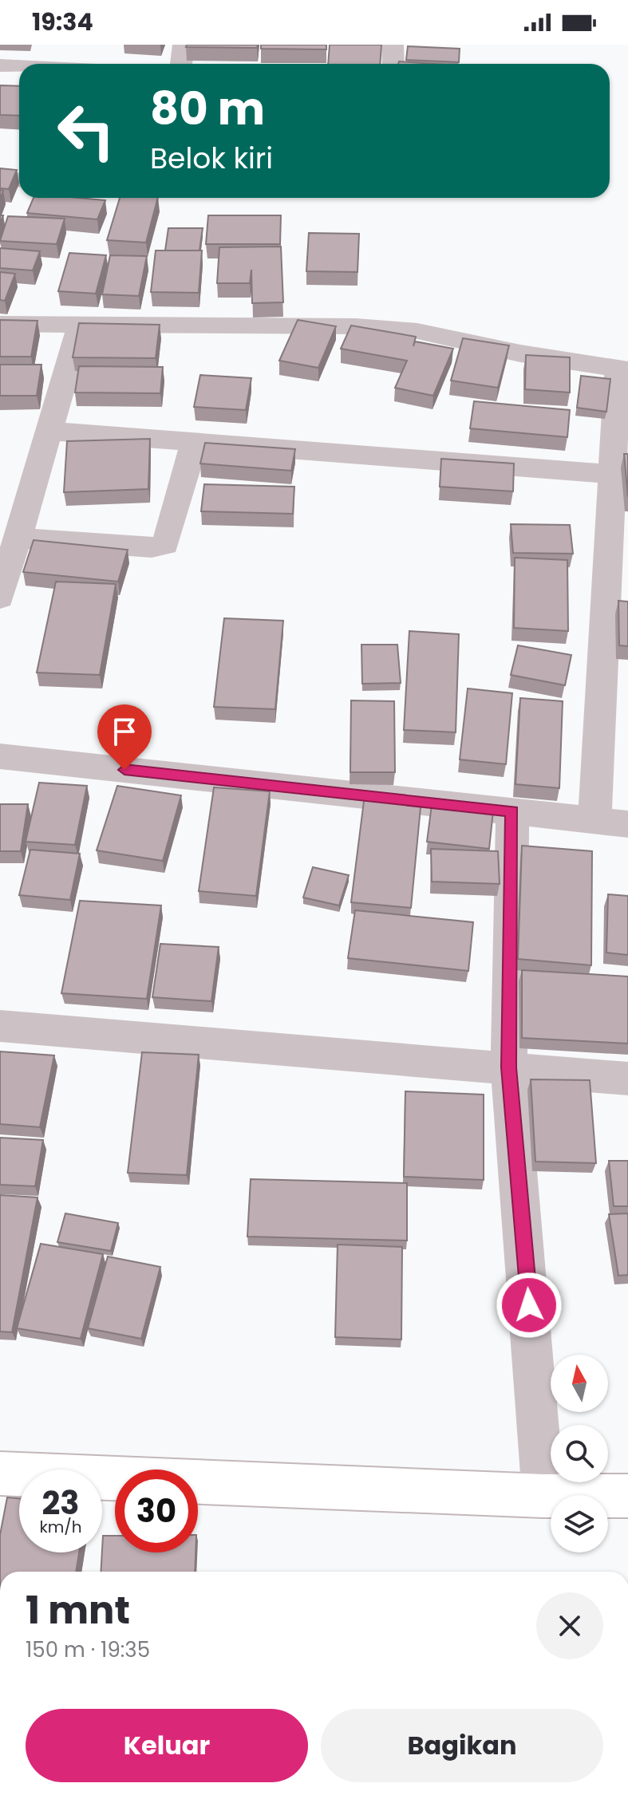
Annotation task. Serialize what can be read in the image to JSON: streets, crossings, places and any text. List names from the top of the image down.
{
  "north": "top",
  "page": {
    "status": "19:34",
    "turn": ["80 m", "Belok kiri"],
    "speed": "23 km/h",
    "limit": "30",
    "heading": ["1 mnt", "150 m · 19:35"],
    "buttons": ["Keluar", "Bagikan"]
  }
}
